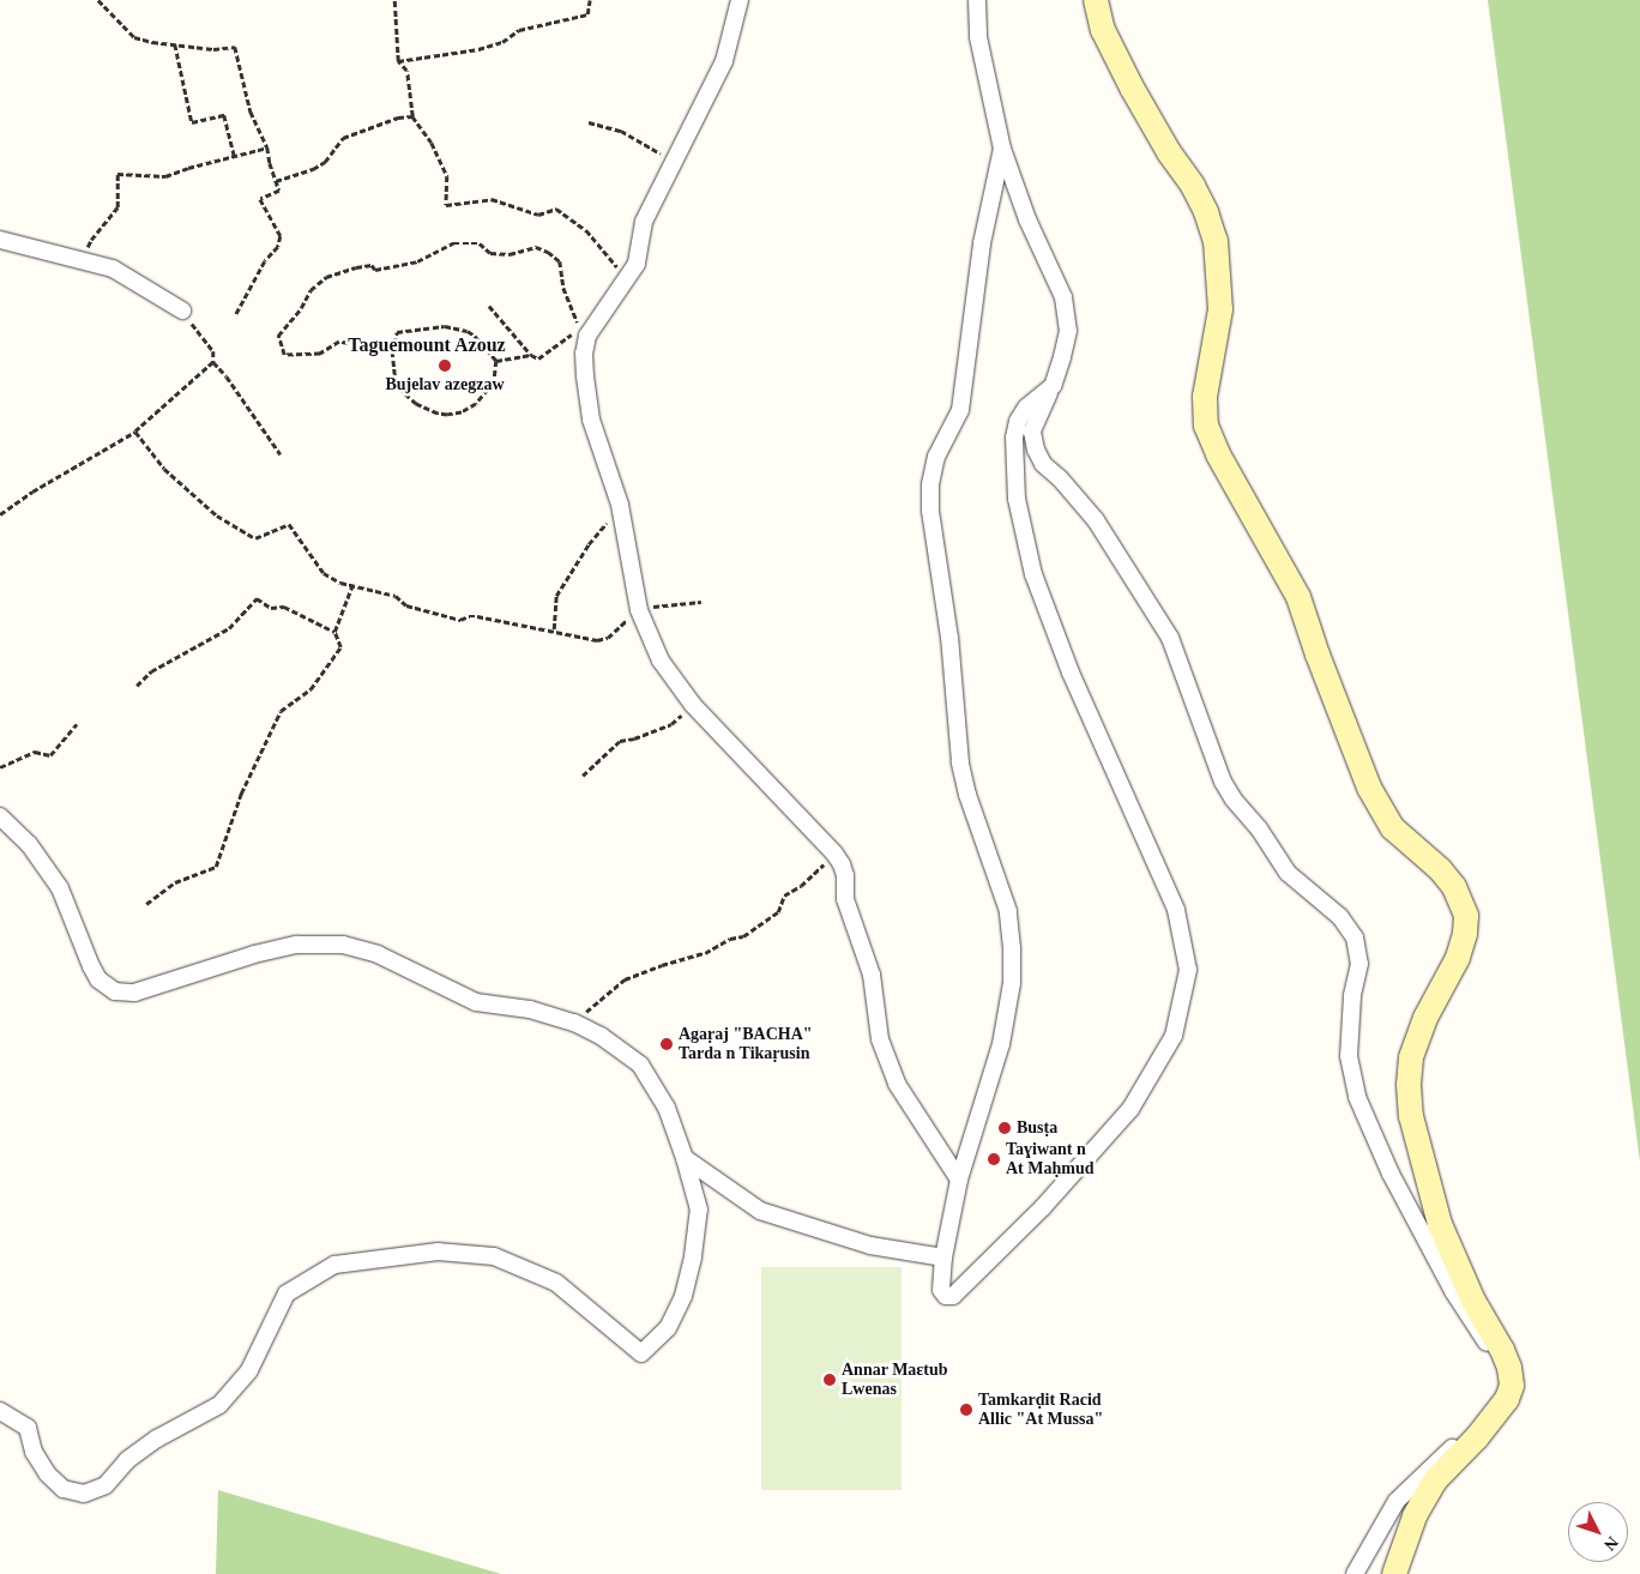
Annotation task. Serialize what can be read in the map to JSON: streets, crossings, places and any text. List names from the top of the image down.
{
  "districts": ["Taguemount Azouz"],
  "places": [
    "Bujelav azegzaw",
    "Agaṛaj \"BACHA\" Tarda n Tikaṛusin",
    "Busṭa",
    "Taɣiwant n At Maḥmud",
    "Annar Maɛtub Lwenas",
    "Tamkarḍit Racid Allic \"At Mussa\""
  ],
  "north": "bottom right"
}
